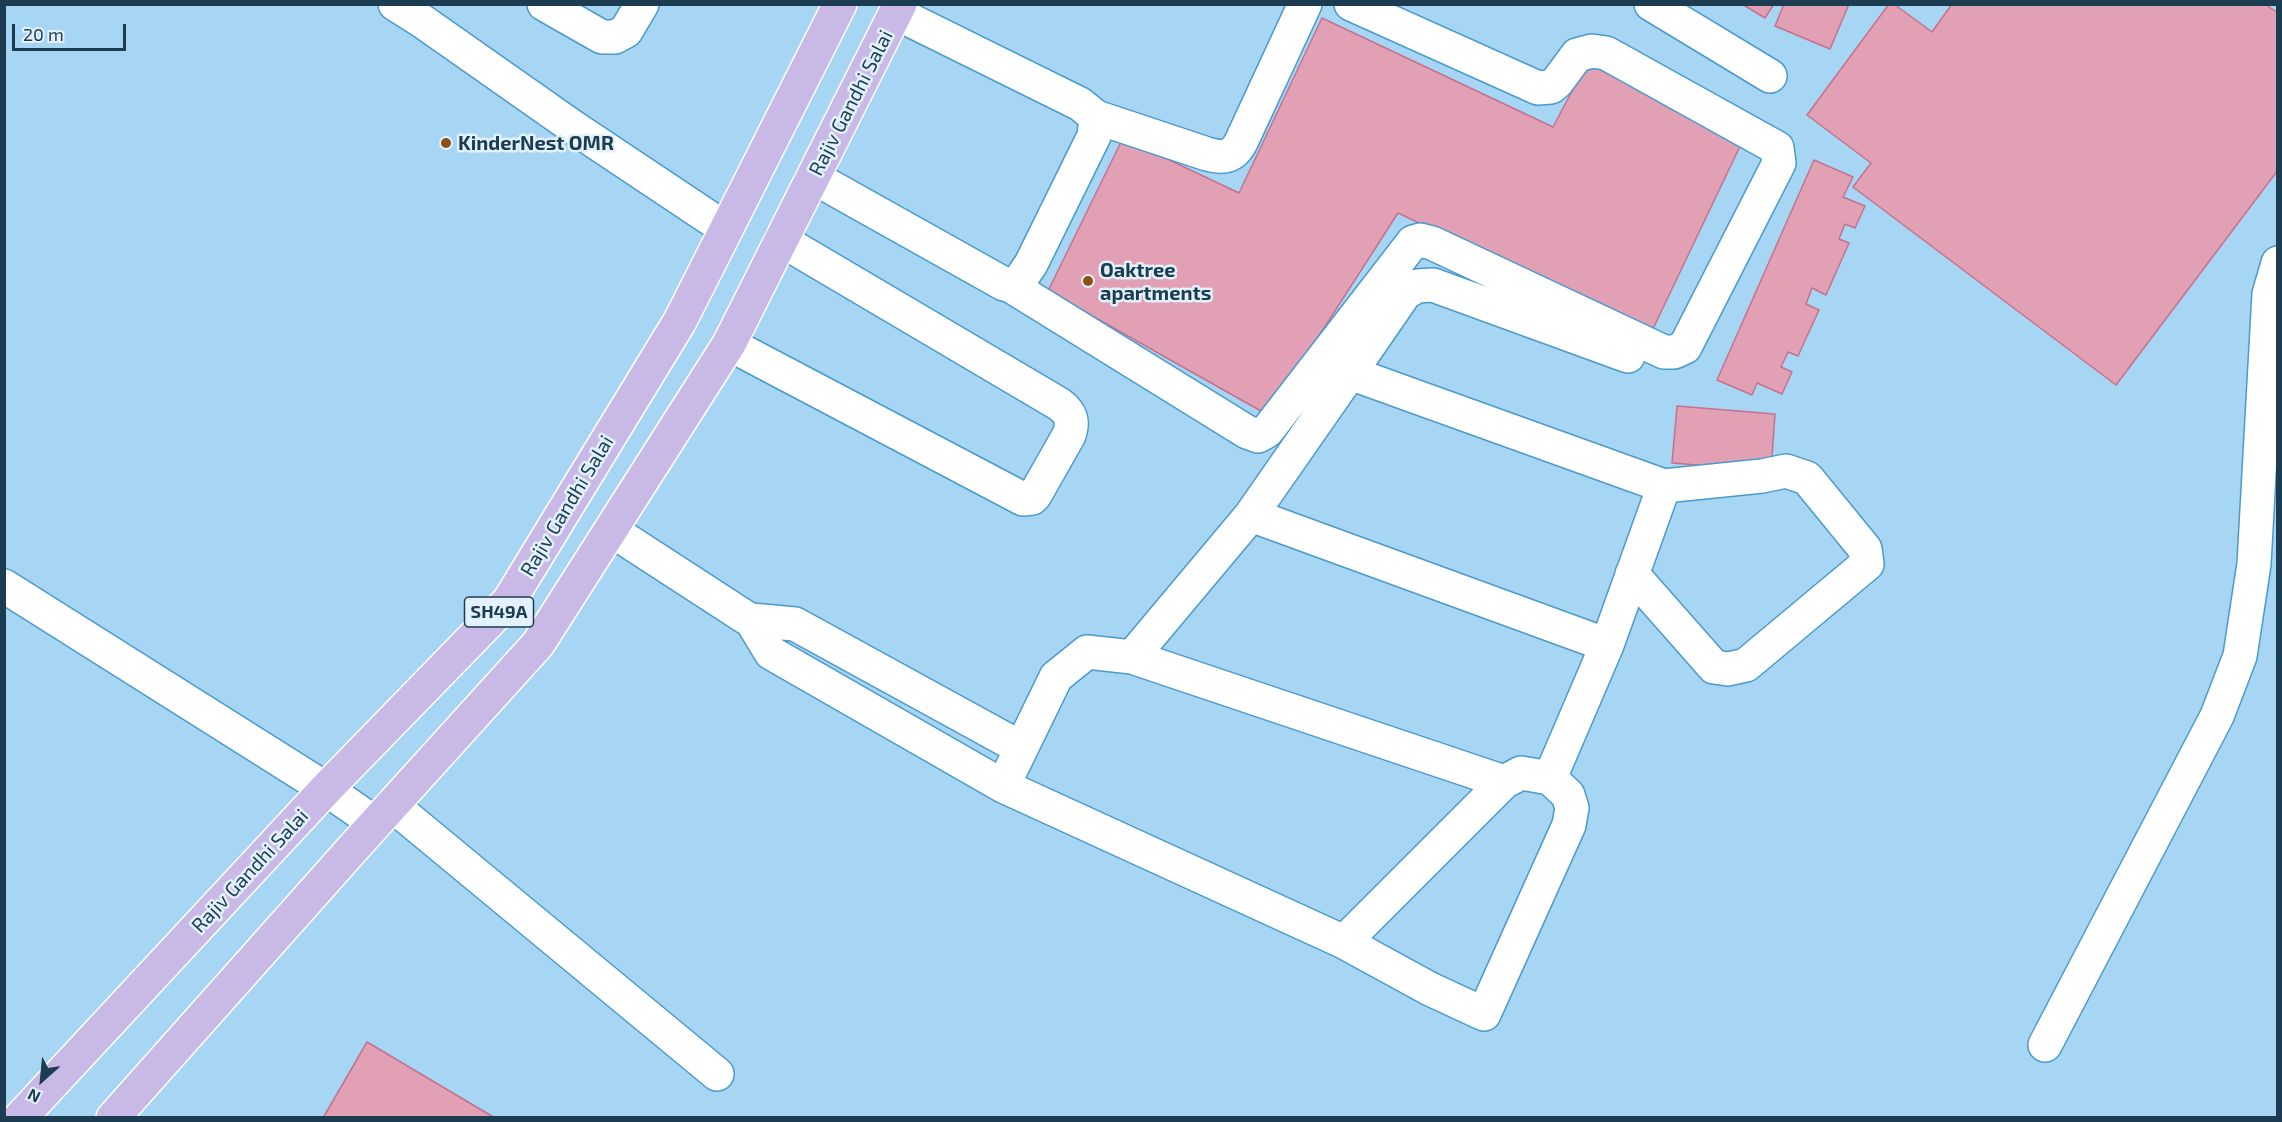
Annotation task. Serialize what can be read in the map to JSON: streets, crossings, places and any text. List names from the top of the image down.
{
  "streets": {
    "main road": ["Rajiv Gandhi Salai", "SH49A"]
  },
  "places": ["KinderNest OMR", "Oaktree apartments"],
  "scale_bar": "20 m",
  "north": "bottom left"
}
